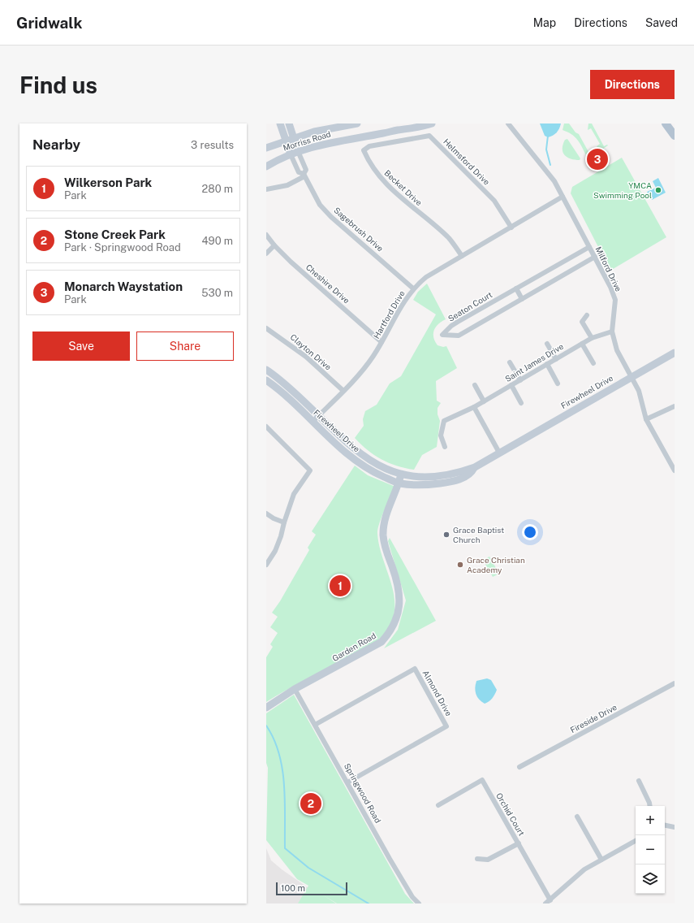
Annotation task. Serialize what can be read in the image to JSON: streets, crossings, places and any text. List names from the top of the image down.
{
  "streets": {
    "street": [
      "Morriss Road",
      "Helmsford Drive",
      "Becket Drive",
      "Sagebrush Drive",
      "Milford Drive",
      "Cheshire Drive",
      "Seaton Court",
      "Hartford Drive",
      "Clayton Drive",
      "Saint James Drive",
      "Firewheel Drive",
      "Garden Road",
      "Almond Drive",
      "Fireside Drive",
      "Springwood Road",
      "Orchid Court"
    ]
  },
  "crossings": [
    ["Morriss Road", "Sagebrush Drive"],
    ["Helmsford Drive", "Becket Drive"],
    ["Helmsford Drive", "Hartford Drive"],
    ["Becket Drive", "Hartford Drive"],
    ["Sagebrush Drive", "Hartford Drive"],
    ["Milford Drive", "Seaton Court"],
    ["Milford Drive", "Hartford Drive"],
    ["Milford Drive", "Saint James Drive"],
    ["Milford Drive", "Firewheel Drive"],
    ["Cheshire Drive", "Hartford Drive"],
    ["Hartford Drive", "Clayton Drive"],
    ["Hartford Drive", "Firewheel Drive"],
    ["Firewheel Drive", "Garden Road"],
    ["Garden Road", "Springwood Road"],
    ["Almond Drive", "Springwood Road"]
  ],
  "places": ["YMCA Swimming Pool", "Grace Baptist Church", "Grace Christian Academy"],
  "scale_bar": "100 m",
  "page": {
    "header": "Gridwalk",
    "nav": ["Map", "Directions", "Saved"],
    "buttons": [
      "Directions",
      ["Save", "Share"]
    ],
    "title": "Find us",
    "heading": ["Nearby", "3 results"],
    "pins": ["3", "1", "2"],
    "list": [
      {
        "mark": "1",
        "name": "Wilkerson Park",
        "note": "Park",
        "value": "280 m"
      },
      {
        "mark": "2",
        "name": "Stone Creek Park",
        "note": "Park · Springwood Road",
        "value": "490 m"
      },
      {
        "mark": "3",
        "name": "Monarch Waystation",
        "note": "Park",
        "value": "530 m"
      }
    ],
    "map_buttons": ["+", "−"],
    "scale": "100 m"
  }
}
